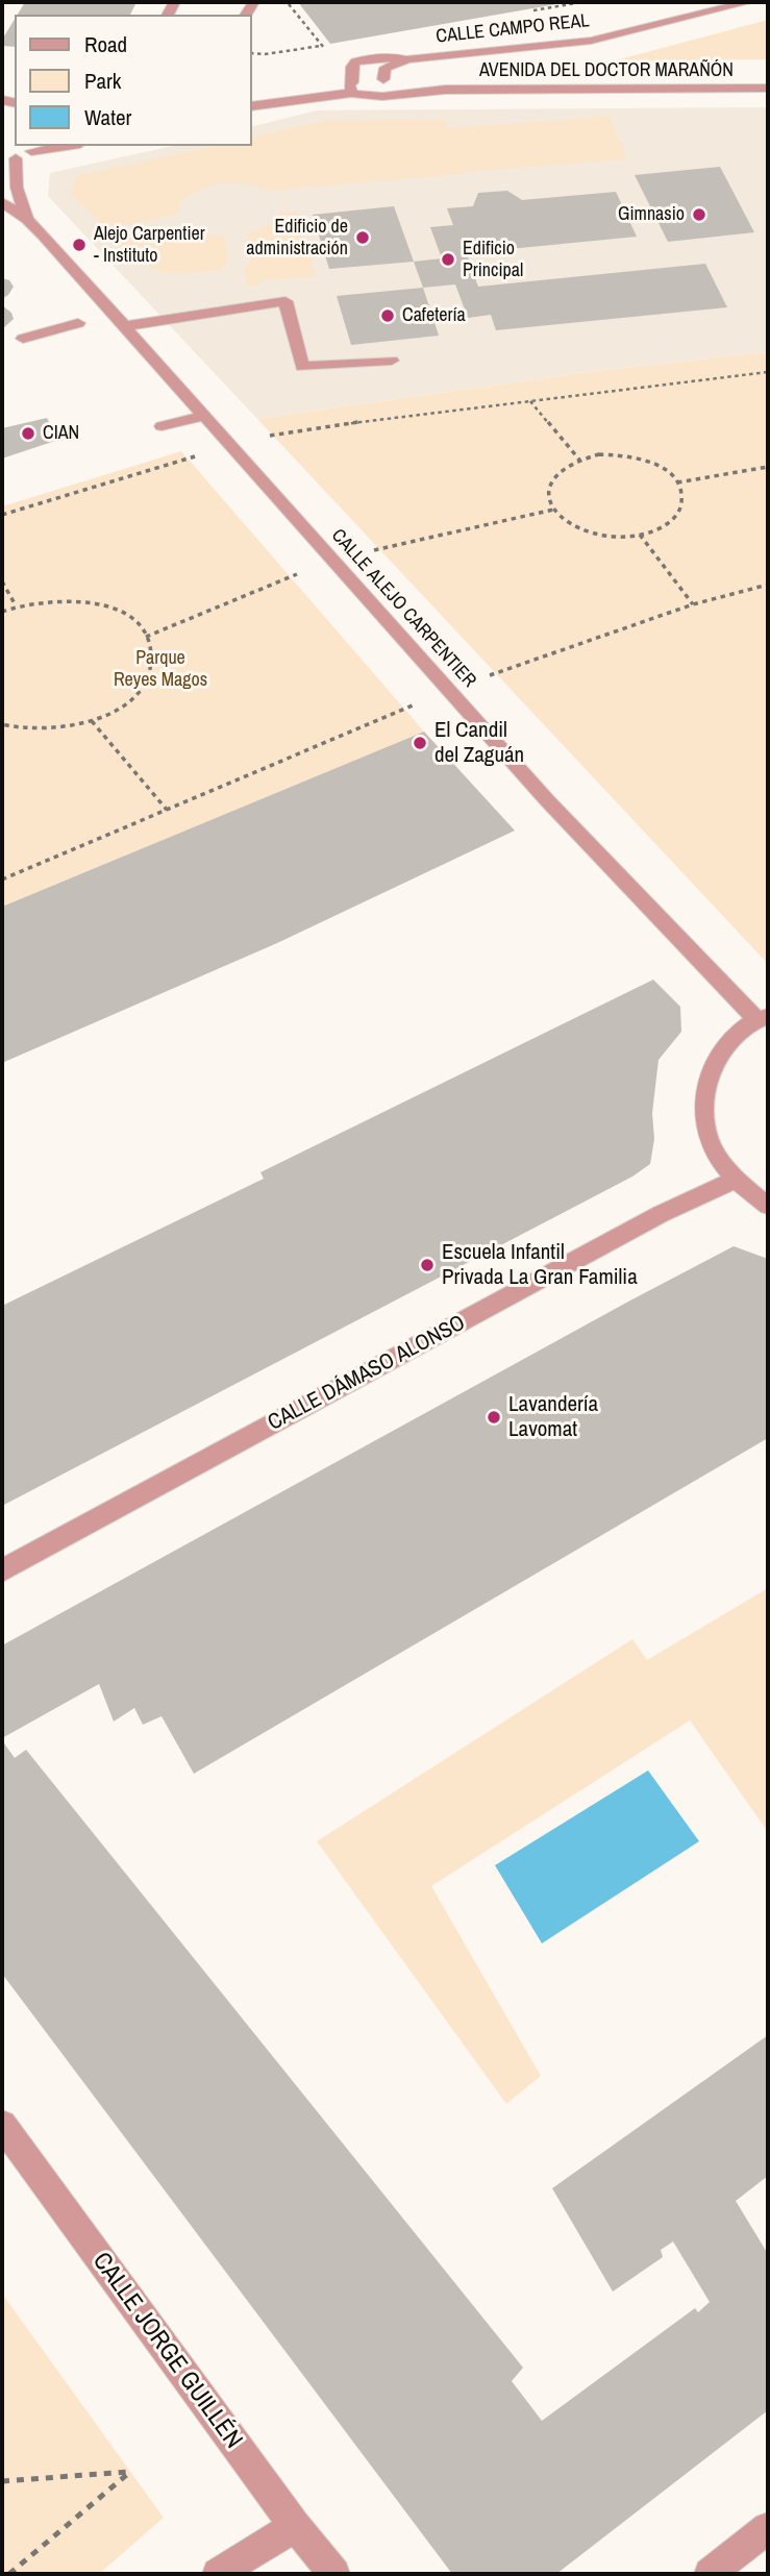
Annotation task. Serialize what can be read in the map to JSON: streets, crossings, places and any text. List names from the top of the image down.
{
  "streets": {
    "street": [
      "CALLE CAMPO REAL",
      "AVENIDA DEL DOCTOR MARAÑÓN",
      "CALLE ALEJO CARPENTIER",
      "CALLE DÁMASO ALONSO",
      "CALLE JORGE GUILLÉN"
    ]
  },
  "crossings": [
    ["CALLE CAMPO REAL", "AVENIDA DEL DOCTOR MARAÑÓN"]
  ],
  "parks": ["Parque Reyes Magos"],
  "places": [
    "Gimnasio",
    "Edificio de administración",
    "Alejo Carpentier - Instituto",
    "Edificio Principal",
    "Cafetería",
    "CIAN",
    "El Candil del Zaguán",
    "Escuela Infantil Privada La Gran Familia",
    "Lavandería Lavomat"
  ],
  "legend": ["Road", "Park", "Water"]
}
